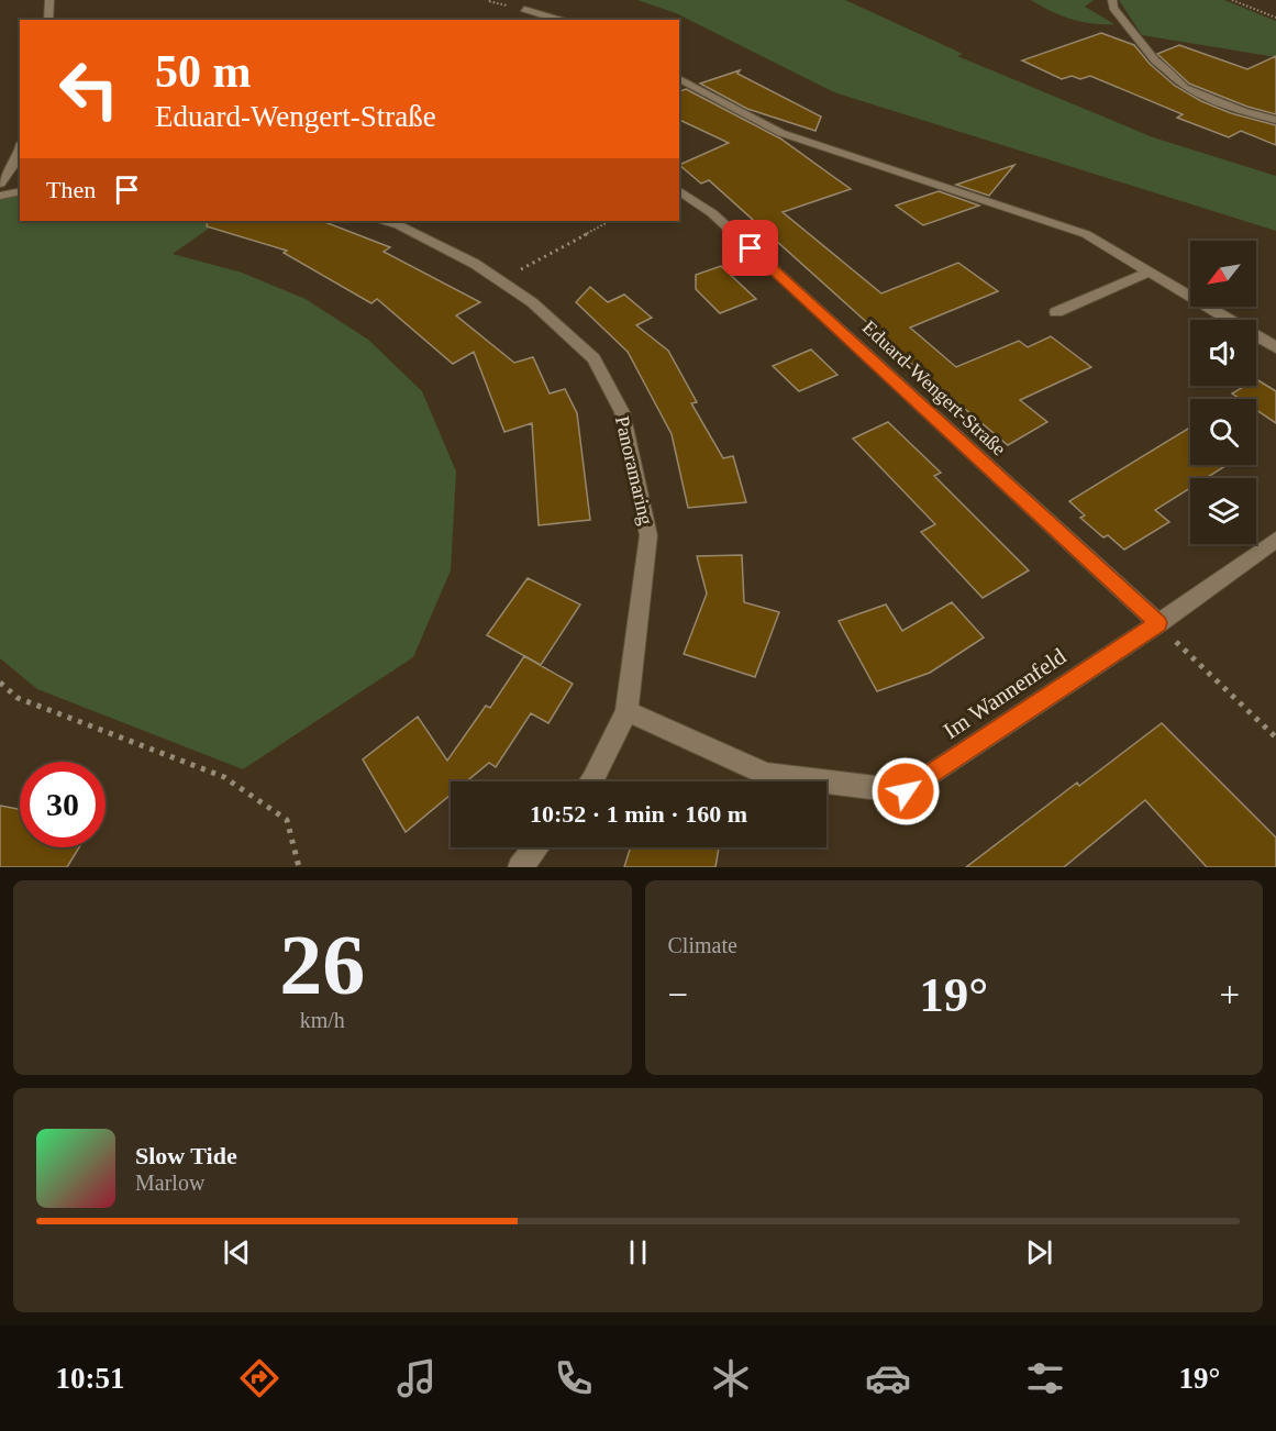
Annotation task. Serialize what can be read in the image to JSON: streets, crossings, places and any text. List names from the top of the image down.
{
  "streets": {
    "street": ["Eduard-Wengert-Straße", "Panoramaring", "Im Wannenfeld"]
  },
  "crossings": [
    ["Eduard-Wengert-Straße", "Im Wannenfeld"],
    ["Panoramaring", "Im Wannenfeld"]
  ],
  "north": "bottom left",
  "page": {
    "turn": ["50 m", "Eduard-Wengert-Straße"],
    "then": "Then",
    "limit": "30",
    "trip": "10:52 · 1 min · 160 m",
    "tile": [
      ["26", "km/h"],
      "Climate"
    ],
    "heat": ["−", "19°", "+"],
    "song": ["Slow Tide", "Marlow"],
    "tabs": ["10:51", "19°"]
  }
}
